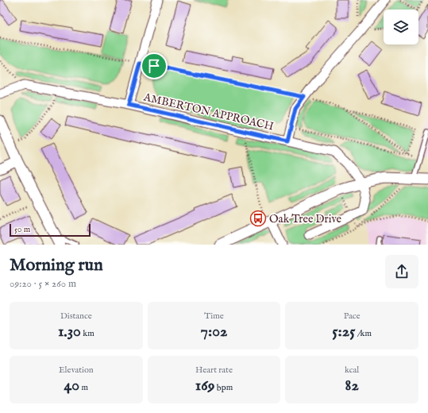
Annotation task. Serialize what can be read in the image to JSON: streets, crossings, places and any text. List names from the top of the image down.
{
  "streets": {
    "street": ["AMBERTON APPROACH"]
  },
  "places": {
    "bus stop": ["Oak Tree Drive"]
  },
  "scale_bar": "50 m",
  "page": {
    "scale": "50 m",
    "heading": ["Morning run", "09:20 · 5 × 260 m"],
    "stats": [
      ["Distance", "1.30 km"],
      ["Time", "7:02"],
      ["Pace", "5:25 /km"],
      ["Elevation", "40 m"],
      ["Heart rate", "169 bpm"],
      ["kcal", "82"]
    ]
  }
}
